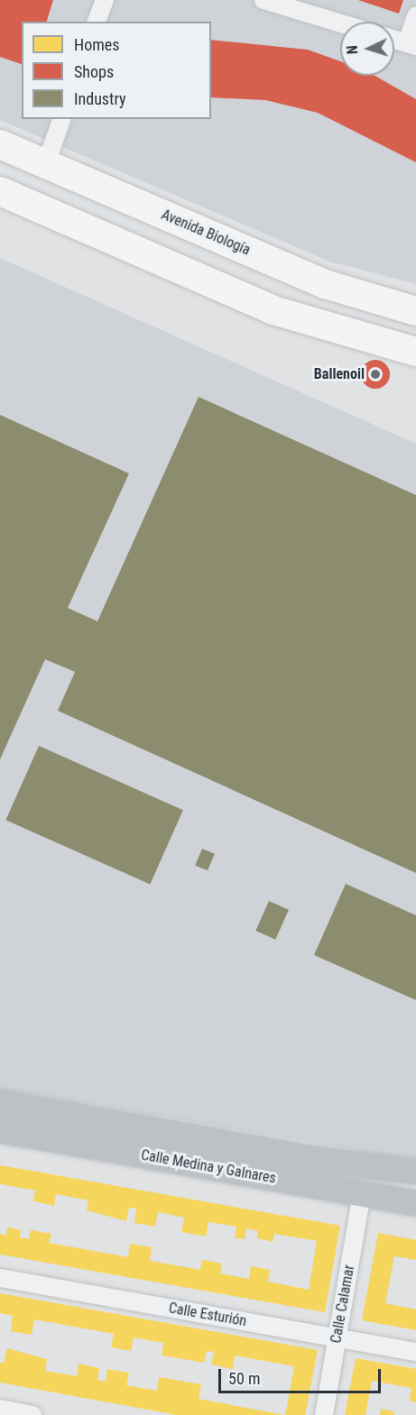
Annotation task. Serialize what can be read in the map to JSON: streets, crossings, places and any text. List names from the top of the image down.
{
  "streets": {
    "main road": ["Avenida Biología", "Calle Medina y Galnares"],
    "street": ["Calle Calamar", "Calle Esturión"]
  },
  "crossings": [
    ["Calle Medina y Galnares", "Calle Calamar"],
    ["Calle Calamar", "Calle Esturión"]
  ],
  "places": ["Ballenoil"],
  "legend": ["Homes", "Shops", "Industry"],
  "scale_bar": "50 m",
  "north": "left"
}
